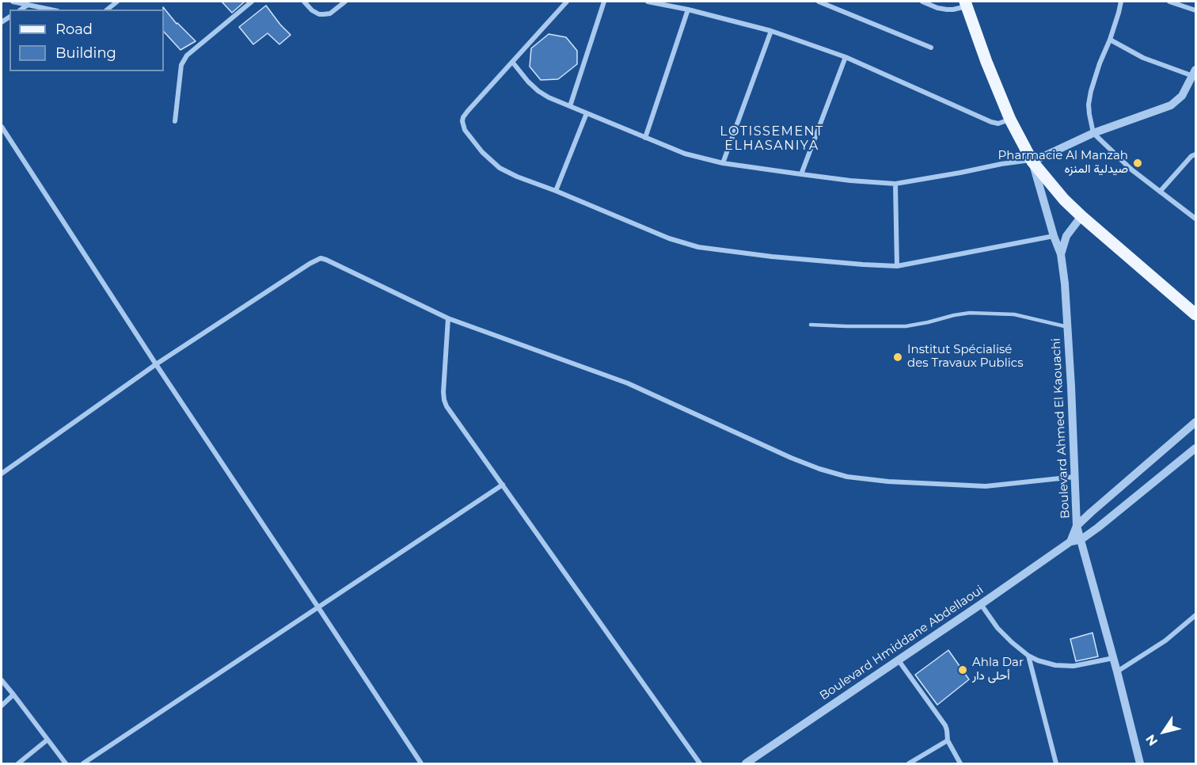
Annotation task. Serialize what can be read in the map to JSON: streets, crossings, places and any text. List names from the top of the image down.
{
  "streets": {
    "street": ["Boulevard Ahmed El Kaouachi", "Boulevard Hmiddane Abdellaoui"]
  },
  "crossings": [
    ["Boulevard Ahmed El Kaouachi", "Boulevard Hmiddane Abdellaoui"]
  ],
  "districts": ["LOTISSEMENT ELHASANIYA"],
  "places": ["Pharmacie Al Manzah صيدلية المنزه", "Institut Spécialisé des Travaux Publics", "Ahla Dar أحلى دار"],
  "legend": ["Road", "Building"],
  "north": "bottom left"
}
